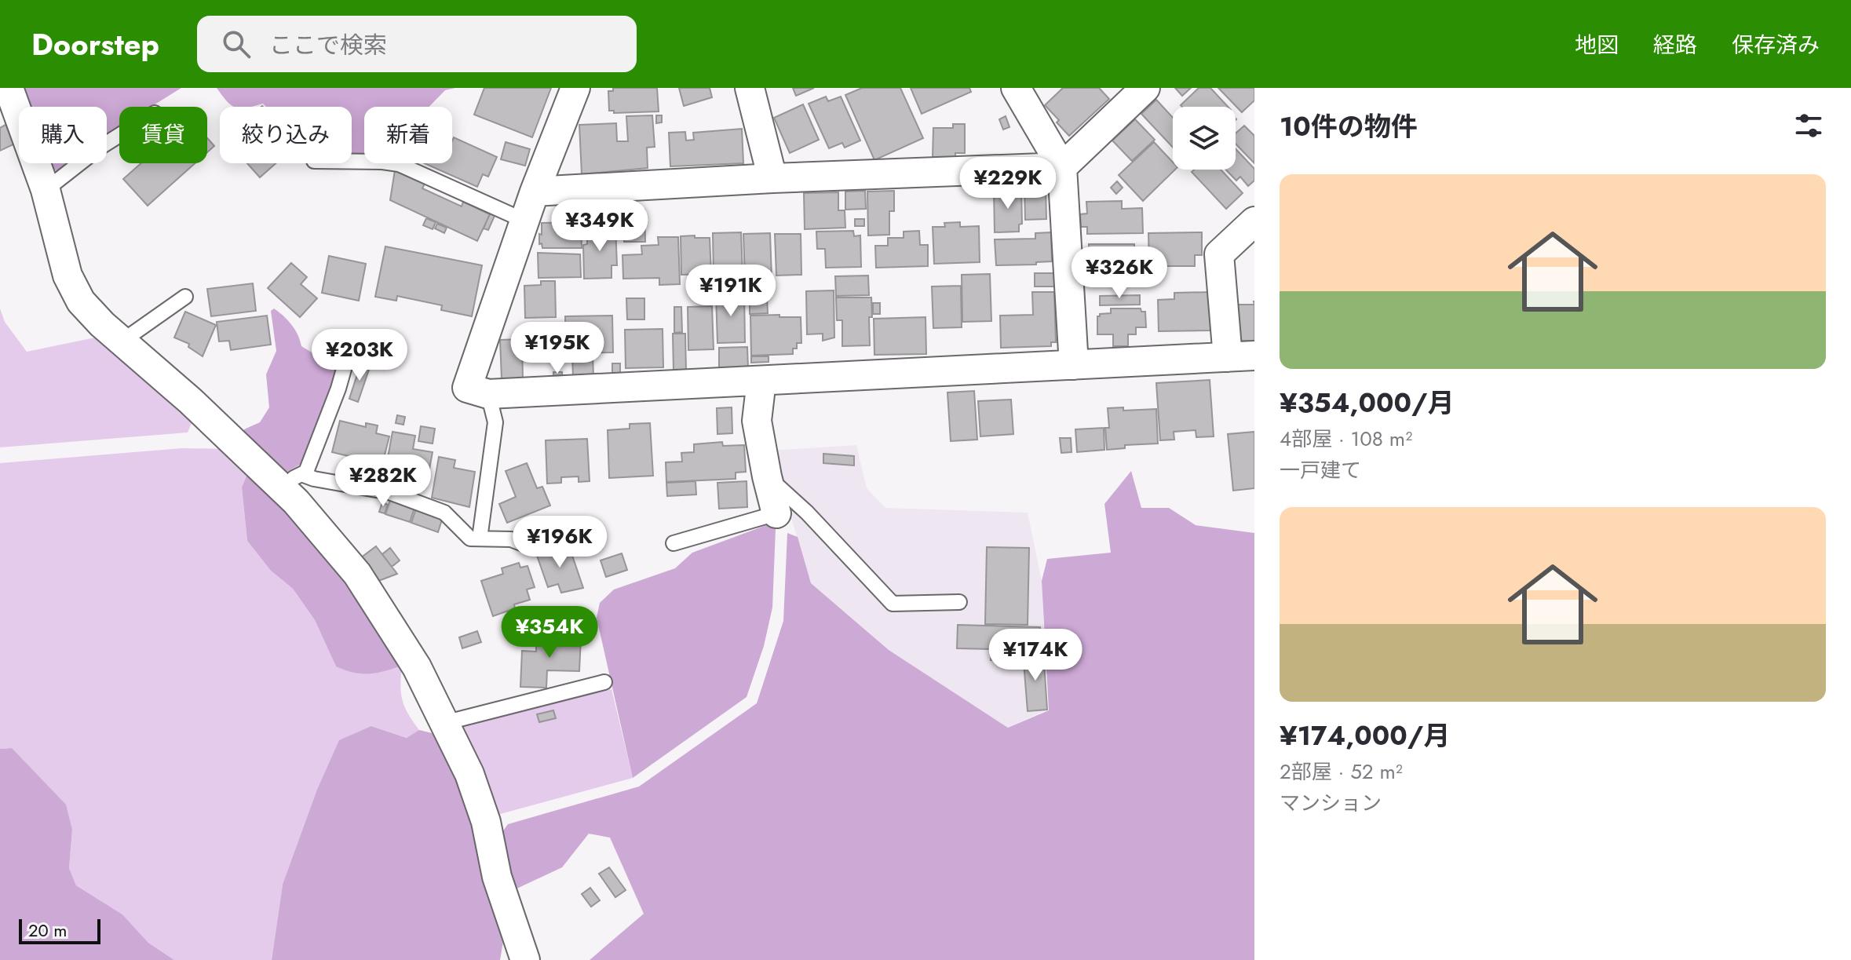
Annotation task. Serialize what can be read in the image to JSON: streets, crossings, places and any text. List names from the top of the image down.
{
  "scale_bar": "20 m",
  "page": {
    "header": "Doorstep",
    "search": "ここで検索",
    "nav": ["地図", "経路", "保存済み"],
    "heading": "10件の物件",
    "chip": [
      "購入",
      "賃貸",
      "絞り込み",
      "新着"
    ],
    "price": [
      "¥229K",
      "¥349K",
      "¥326K",
      "¥191K",
      "¥195K",
      "¥203K",
      "¥282K",
      "¥196K",
      "¥354K",
      "¥174K"
    ],
    "list": [
      {
        "name": "¥354,000/月",
        "note": "4部屋 · 108 m² · 一戸建て"
      },
      {
        "name": "¥174,000/月",
        "note": "2部屋 · 52 m² · マンション"
      }
    ],
    "scale": "20 m"
  }
}
